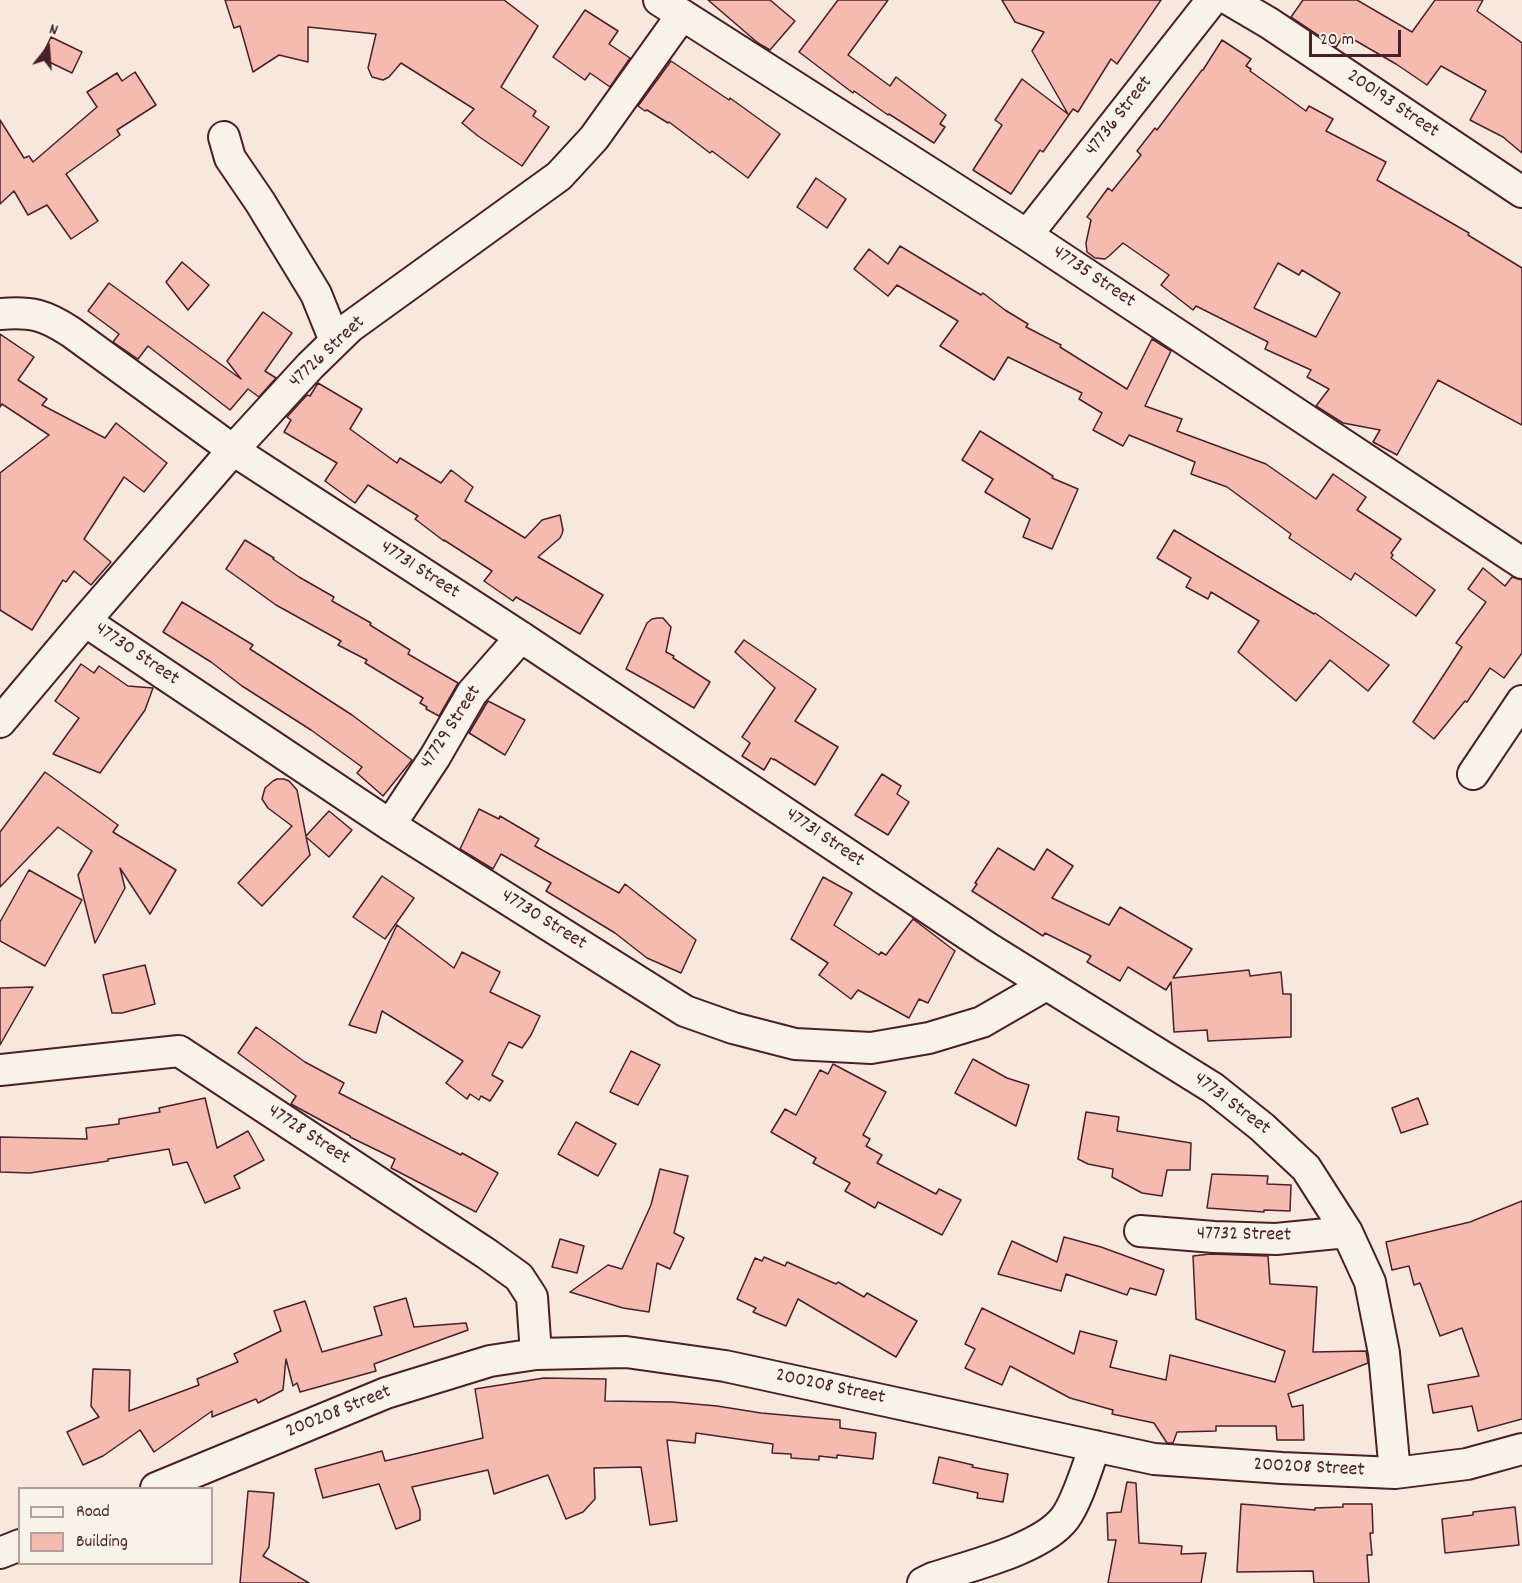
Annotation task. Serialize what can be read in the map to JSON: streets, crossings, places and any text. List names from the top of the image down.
{
  "streets": {
    "street": [
      "200193 Street",
      "47736 Street",
      "47735 Street",
      "47726 Street",
      "47731 Street",
      "47730 Street",
      "47729 Street",
      "47728 Street",
      "47732 Street",
      "200208 Street"
    ]
  },
  "crossings": [
    ["47736 Street", "47735 Street"],
    ["47735 Street", "47726 Street"],
    ["47726 Street", "47731 Street"],
    ["47726 Street", "47730 Street"],
    ["47731 Street", "47730 Street"],
    ["47731 Street", "47729 Street"],
    ["47731 Street", "47732 Street"],
    ["47731 Street", "200208 Street"],
    ["47730 Street", "47729 Street"],
    ["47728 Street", "200208 Street"]
  ],
  "legend": ["Road", "Building"],
  "scale_bar": "20 m",
  "north": "top"
}
